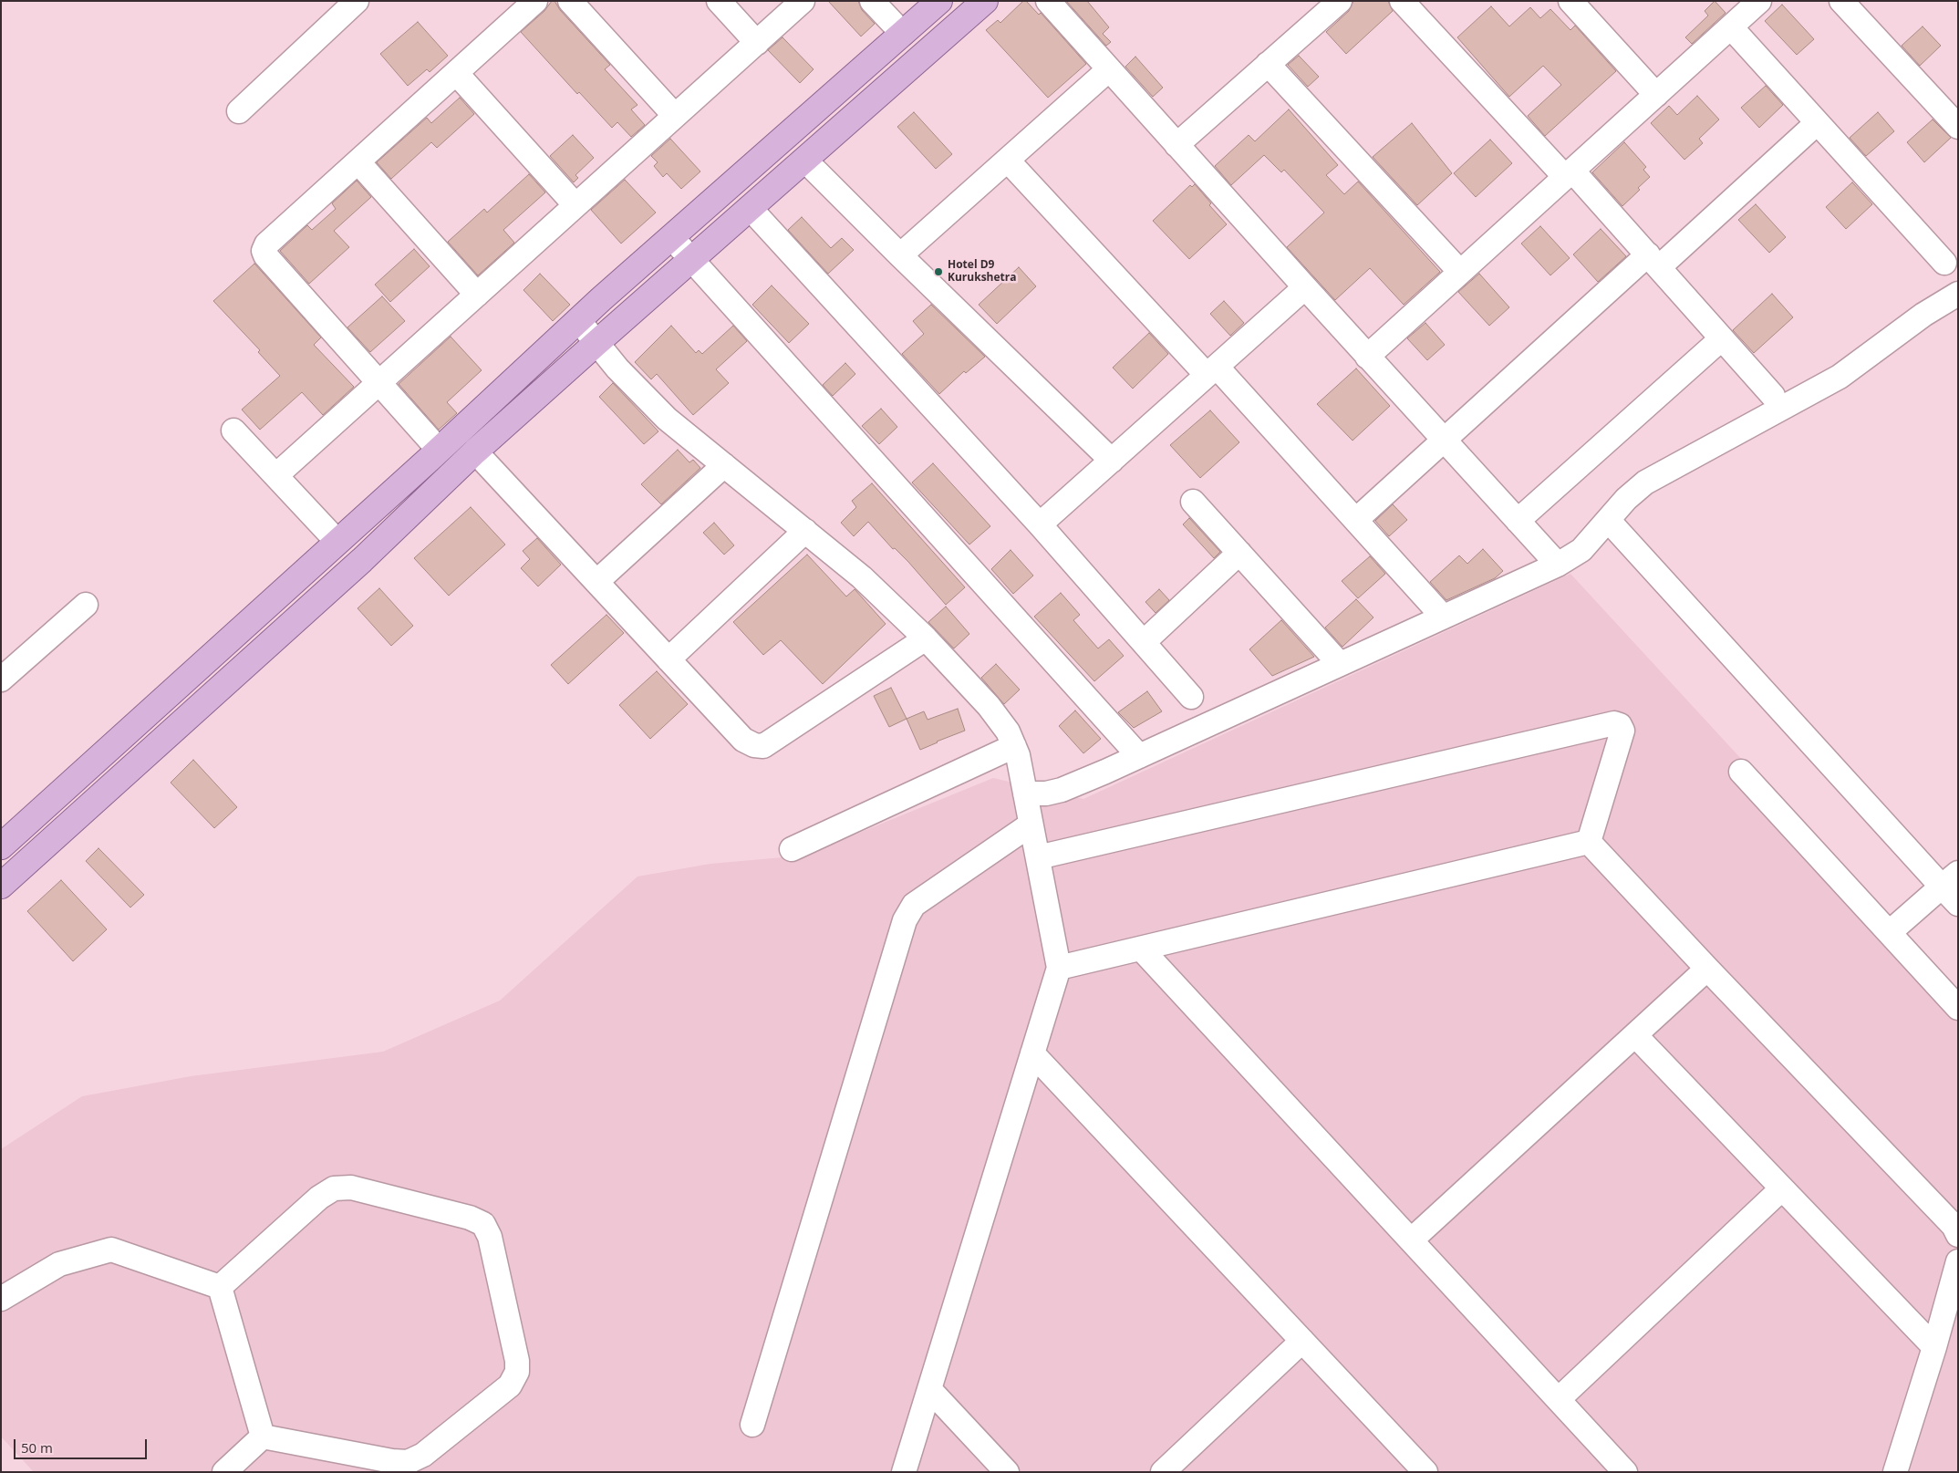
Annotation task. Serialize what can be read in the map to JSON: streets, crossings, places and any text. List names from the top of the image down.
{
  "places": ["Hotel D9 Kurukshetra"],
  "scale_bar": "50 m"
}
